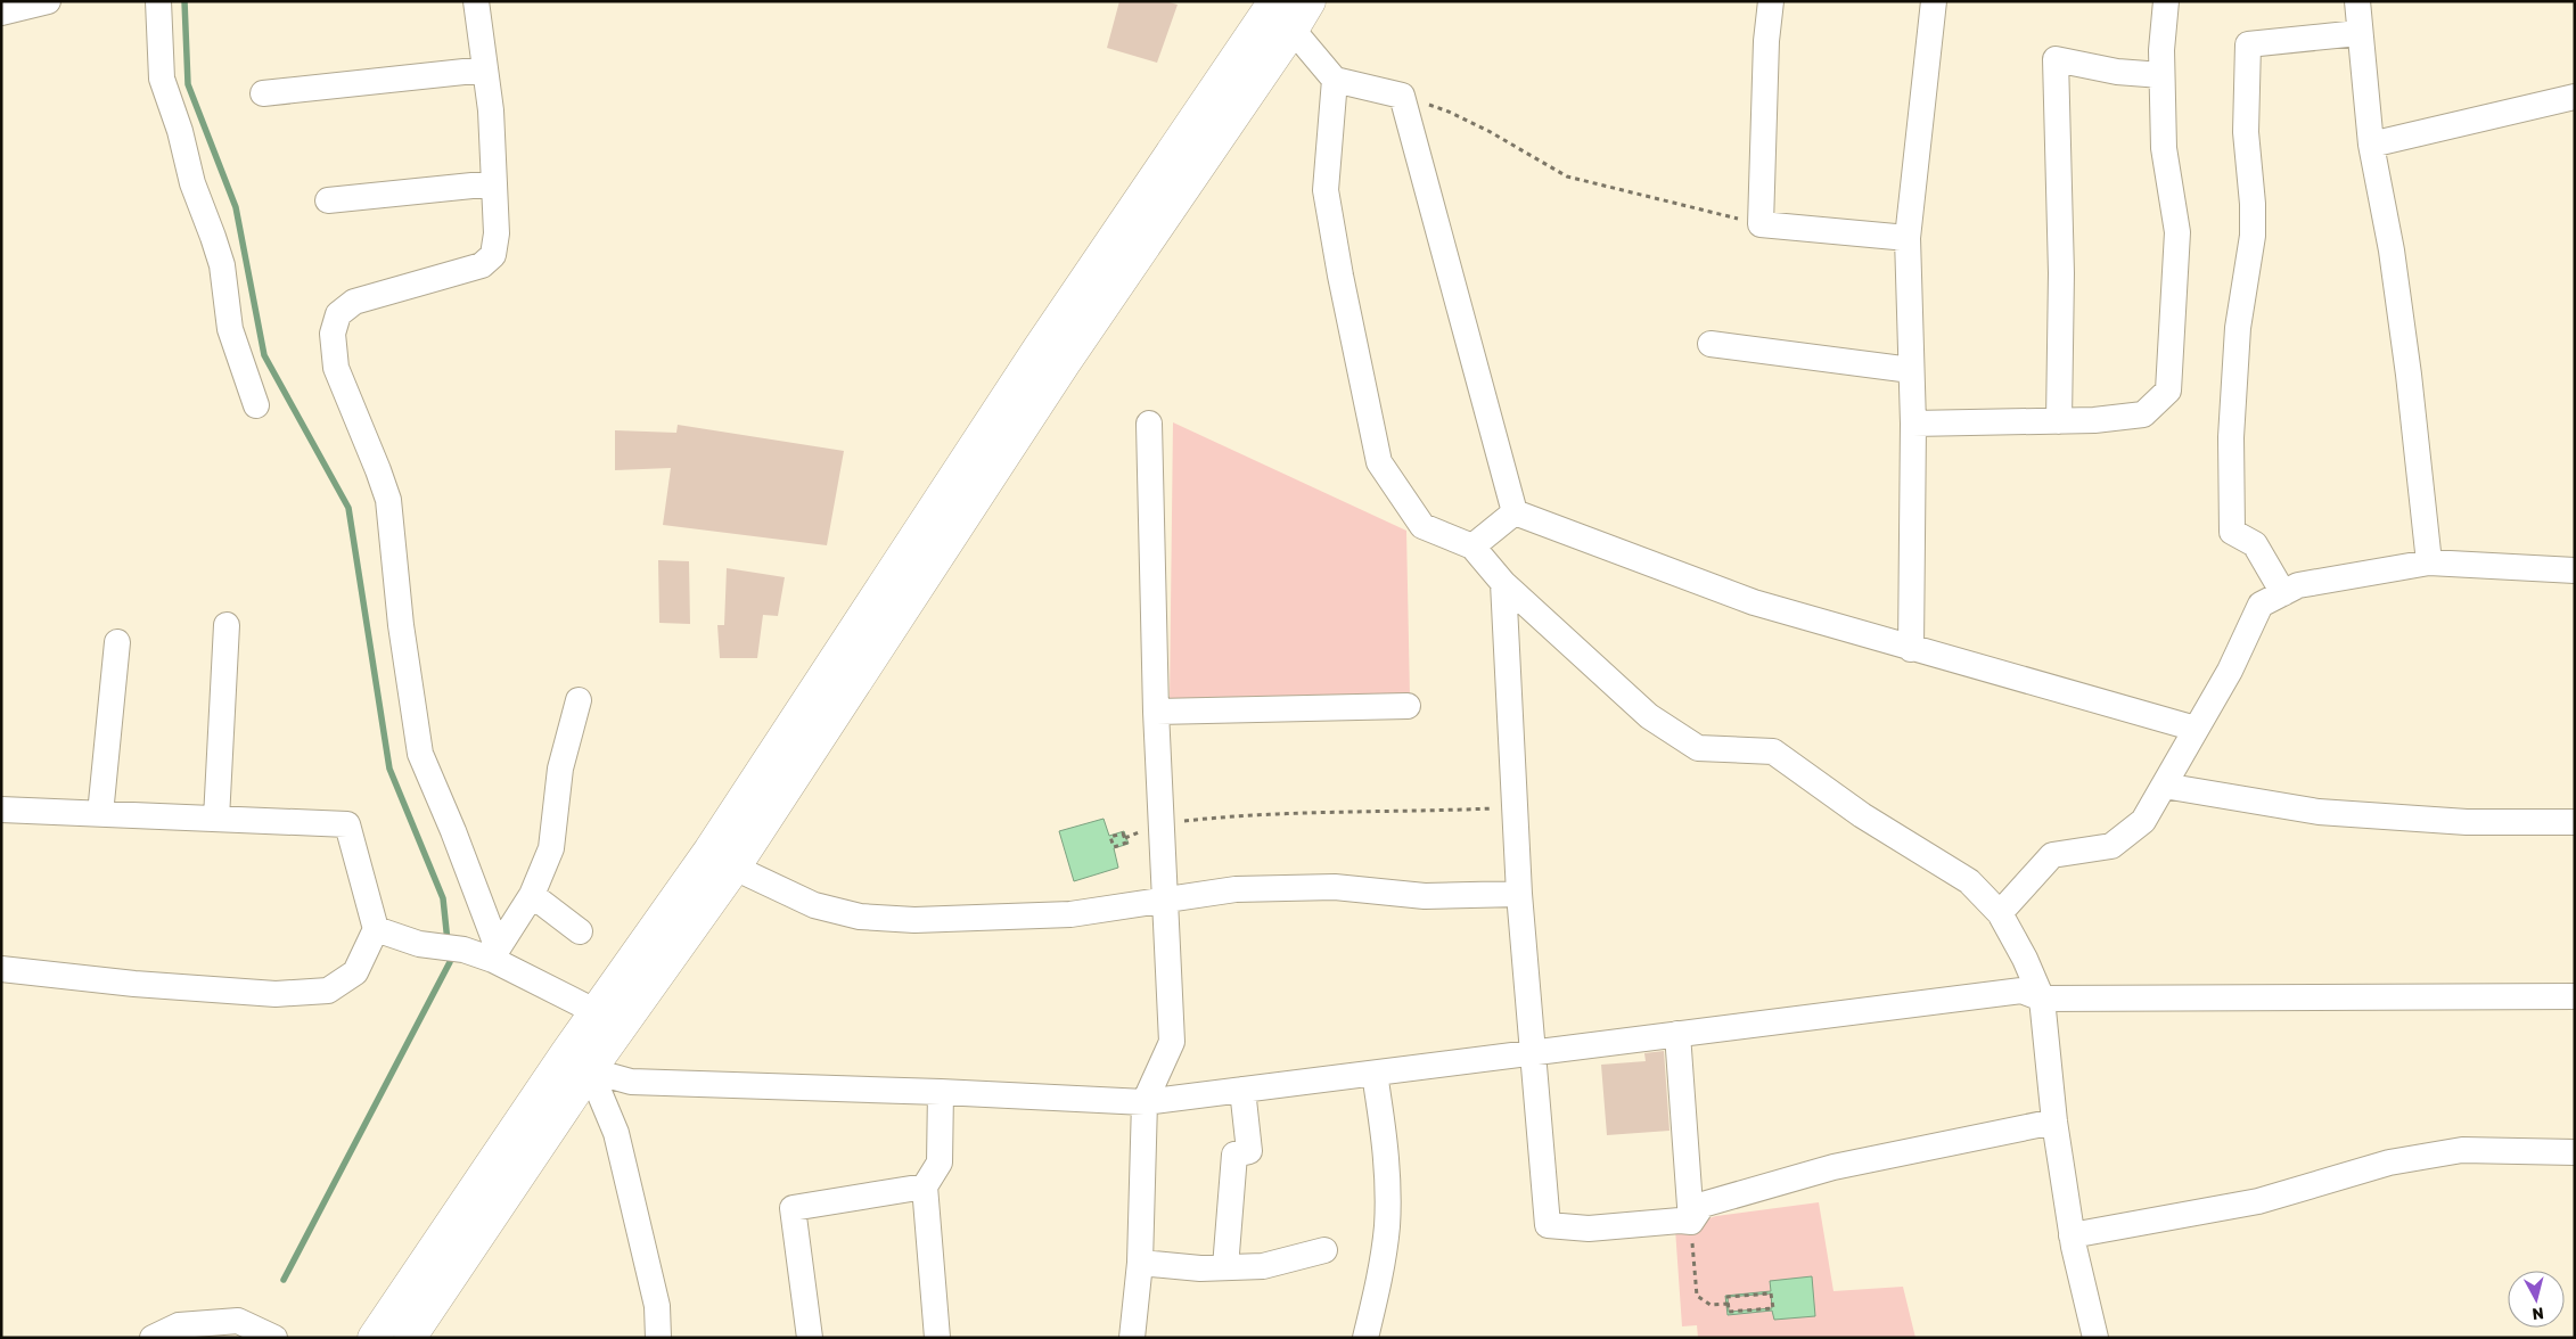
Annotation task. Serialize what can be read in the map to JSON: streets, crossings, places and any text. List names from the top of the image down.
{
  "north": "bottom"
}
